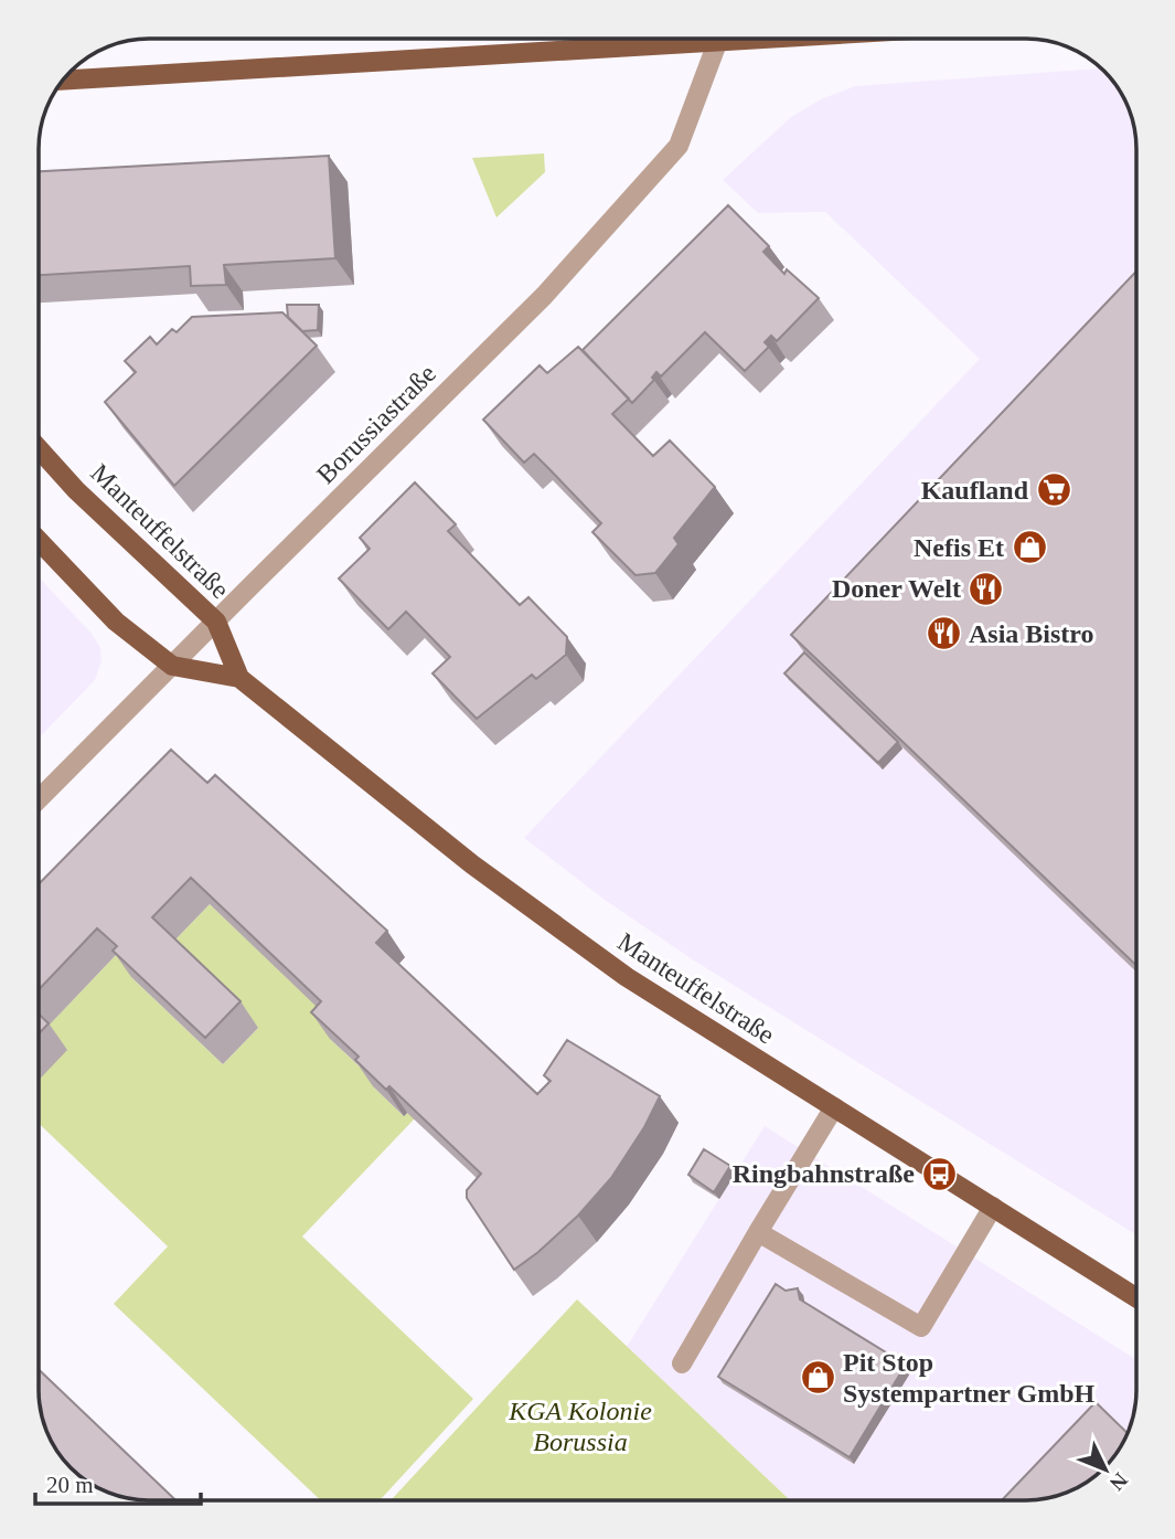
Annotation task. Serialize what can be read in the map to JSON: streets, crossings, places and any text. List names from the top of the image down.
{
  "streets": {
    "main road": ["Manteuffelstraße"],
    "street": ["Borussiastraße"]
  },
  "crossings": [
    ["Borussiastraße", "Manteuffelstraße"]
  ],
  "parks": ["KGA Kolonie Borussia"],
  "places": {
    "supermarket": ["Kaufland"],
    "shop": ["Nefis Et", "Pit Stop Systempartner GmbH"],
    "restaurant": ["Doner Welt", "Asia Bistro"],
    "bus stop": ["Ringbahnstraße"]
  },
  "scale_bar": "20 m",
  "north": "bottom right"
}
